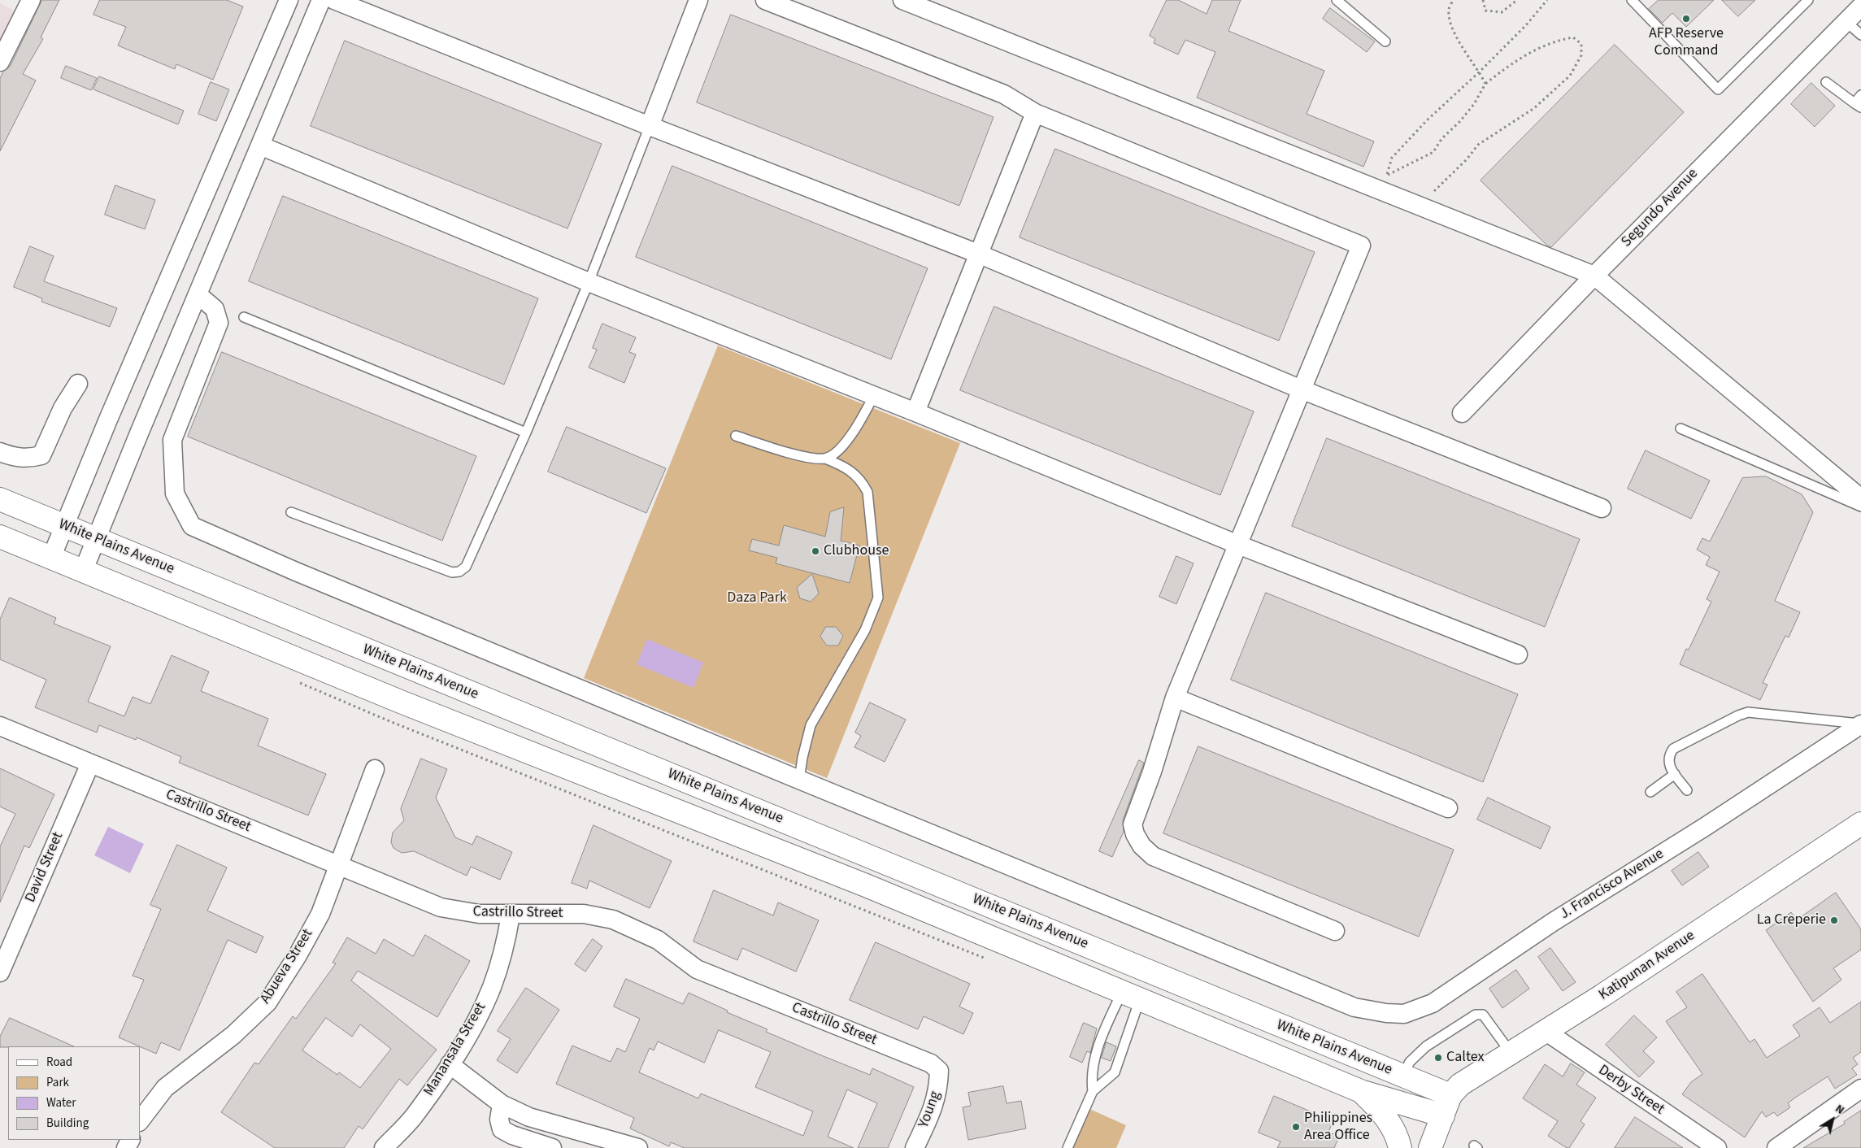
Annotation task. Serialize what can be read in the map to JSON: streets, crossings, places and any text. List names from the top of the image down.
{
  "streets": {
    "street": [
      "Segundo Avenue",
      "White Plains Avenue",
      "Castrillo Street",
      "David Street",
      "J. Francisco Avenue",
      "Katipunan Avenue",
      "Abueva Street",
      "Manansala Street",
      "Derby Street",
      "Young"
    ]
  },
  "crossings": [
    ["White Plains Avenue", "Katipunan Avenue"],
    ["Castrillo Street", "David Street"],
    ["Castrillo Street", "Abueva Street"],
    ["Castrillo Street", "Manansala Street"],
    ["Castrillo Street", "Young"],
    ["Katipunan Avenue", "Derby Street"]
  ],
  "parks": ["Daza Park"],
  "places": [
    "AFP Reserve Command",
    "Clubhouse",
    "La Creperie",
    "Caltex",
    "Philippines Area Office"
  ],
  "legend": [
    "Road",
    "Park",
    "Water",
    "Building"
  ],
  "north": "top right"
}
